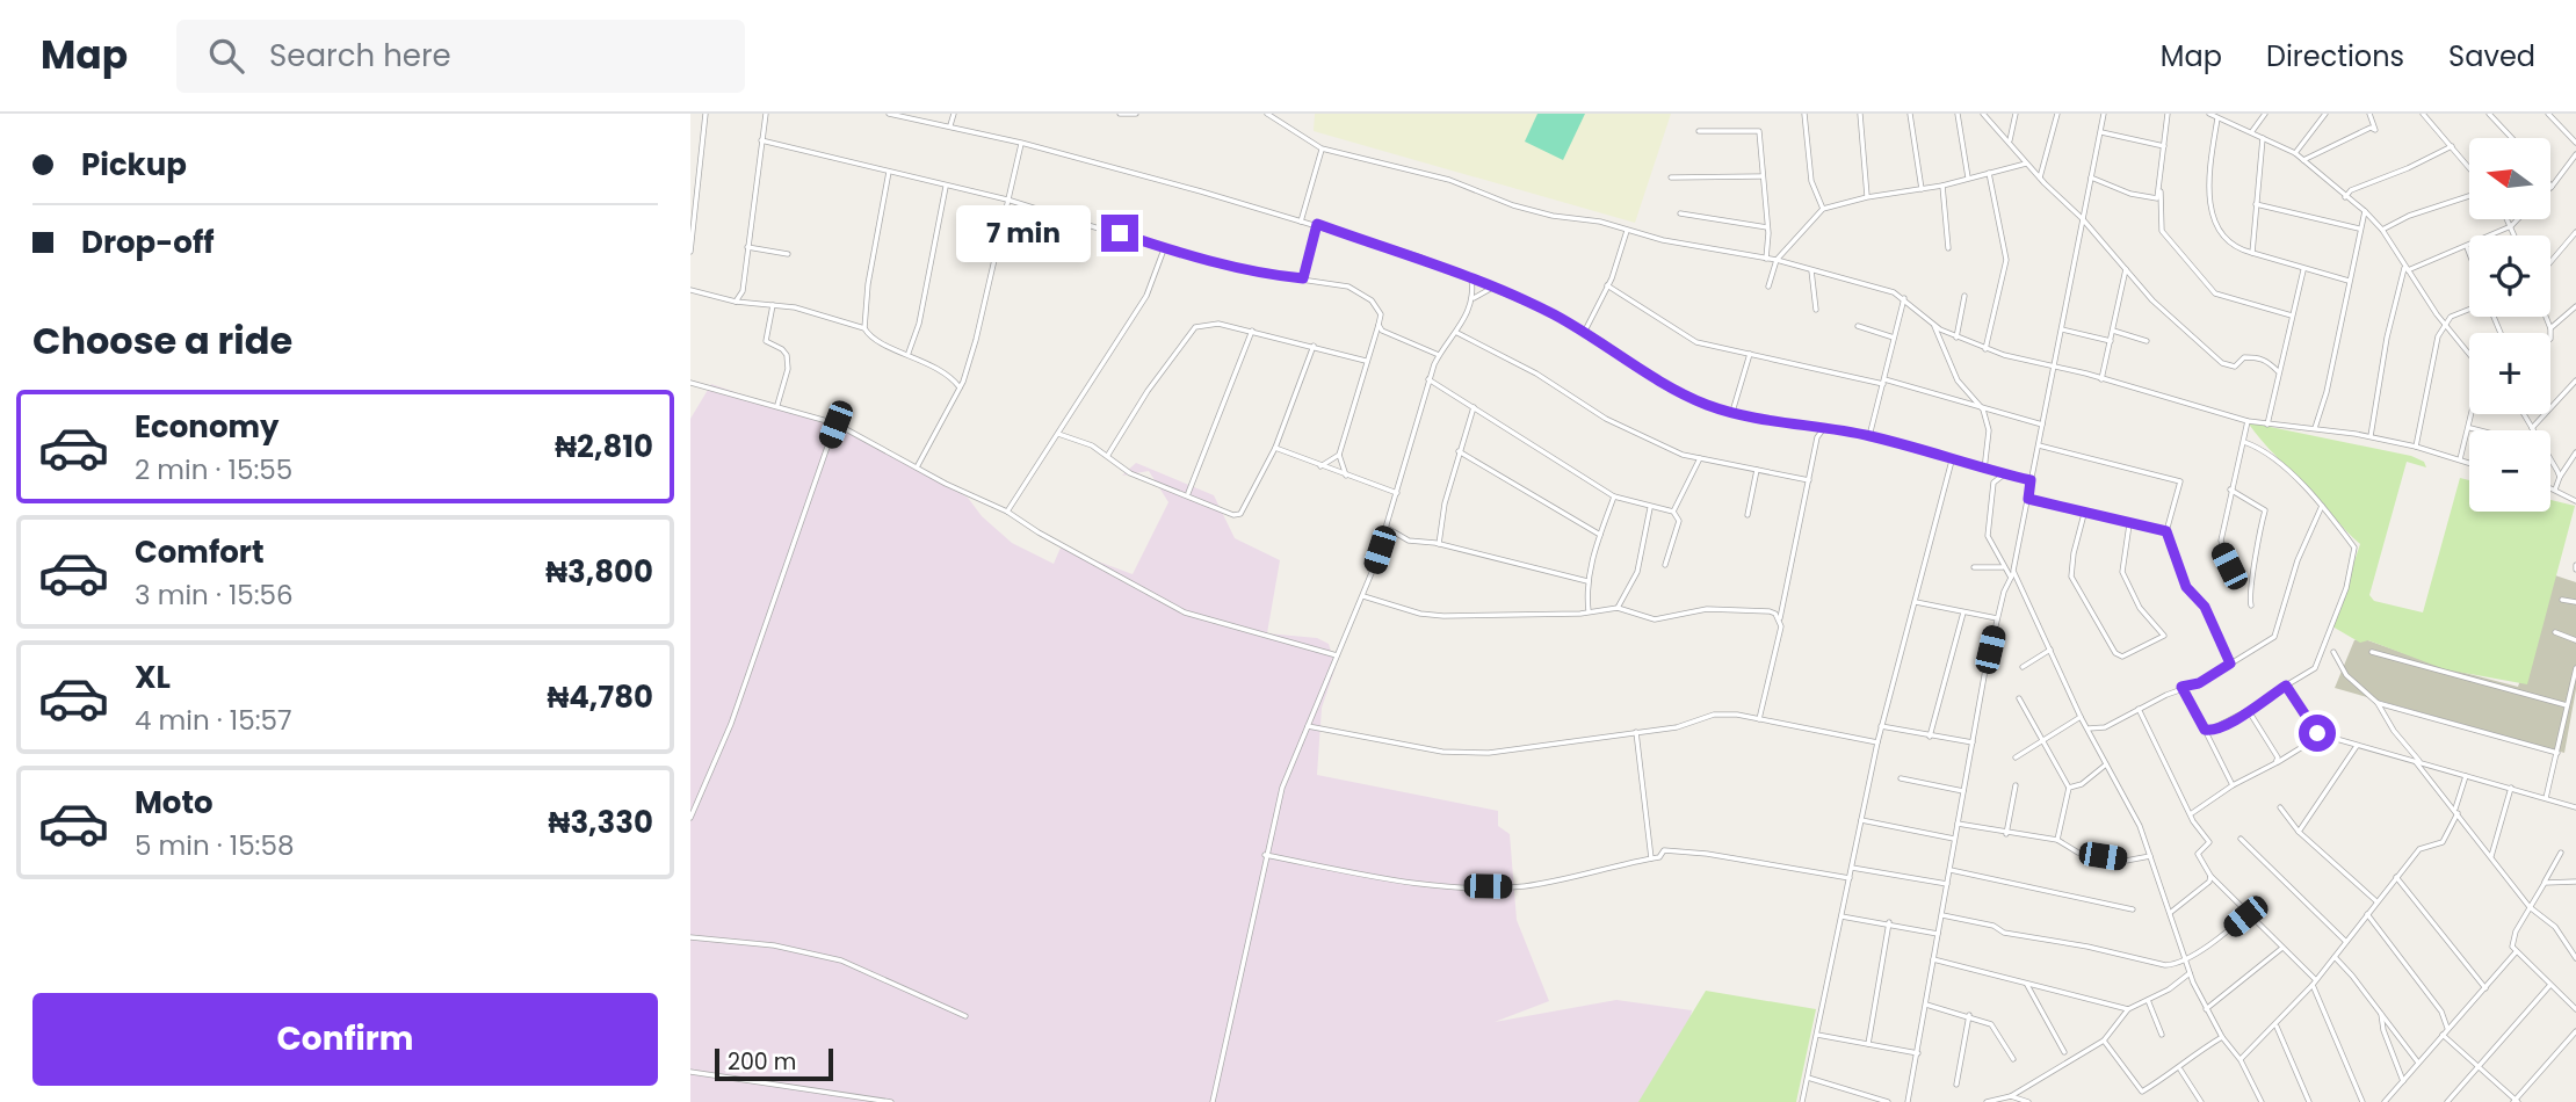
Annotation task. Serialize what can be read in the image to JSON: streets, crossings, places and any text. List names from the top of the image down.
{
  "scale_bar": "200 m",
  "north": "left",
  "page": {
    "header": "Map",
    "search": "Search here",
    "nav": ["Map", "Directions", "Saved"],
    "banner": ["Pickup", "Drop-off"],
    "map_buttons": ["+", "−"],
    "bubble": "7 min",
    "heading": "Choose a ride",
    "list": [
      {
        "name": "Economy",
        "note": "2 min · 15:55",
        "value": "₦2,810"
      },
      {
        "name": "Comfort",
        "note": "3 min · 15:56",
        "value": "₦3,800"
      },
      {
        "name": "XL",
        "note": "4 min · 15:57",
        "value": "₦4,780"
      },
      {
        "name": "Moto",
        "note": "5 min · 15:58",
        "value": "₦3,330"
      }
    ],
    "buttons": "Confirm",
    "scale": "200 m"
  }
}
